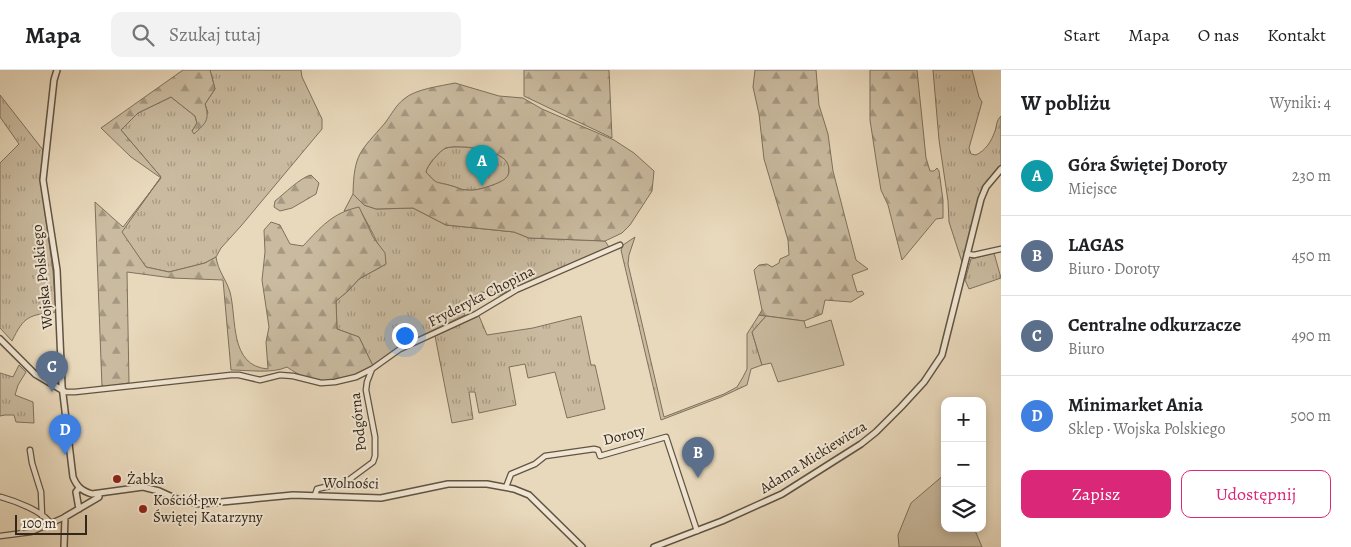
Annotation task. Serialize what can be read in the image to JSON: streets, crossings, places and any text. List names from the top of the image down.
{
  "streets": {
    "street": [
      "Wojska Polskiego",
      "Fryderyka Chopina",
      "Podgórna",
      "Doroty",
      "Adama Mickiewicza",
      "Wolności"
    ]
  },
  "crossings": [
    ["Wojska Polskiego", "Fryderyka Chopina"],
    ["Wojska Polskiego", "Wolności"],
    ["Fryderyka Chopina", "Podgórna"],
    ["Podgórna", "Wolności"],
    ["Doroty", "Adama Mickiewicza"],
    ["Doroty", "Wolności"]
  ],
  "places": ["Żabka", "Kościół pw. Świętej Katarzyny"],
  "scale_bar": "100 m",
  "page": {
    "header": "Mapa",
    "search": "Szukaj tutaj",
    "nav": [
      "Start",
      "Mapa",
      "O nas",
      "Kontakt"
    ],
    "heading": ["W pobliżu", "Wyniki: 4"],
    "list": [
      {
        "mark": "A",
        "name": "Góra Świętej Doroty",
        "note": "Miejsce",
        "value": "230 m"
      },
      {
        "mark": "B",
        "name": "LAGAS",
        "note": "Biuro · Doroty",
        "value": "450 m"
      },
      {
        "mark": "C",
        "name": "Centralne odkurzacze",
        "note": "Biuro",
        "value": "490 m"
      },
      {
        "mark": "D",
        "name": "Minimarket Ania",
        "note": "Sklep · Wojska Polskiego",
        "value": "500 m"
      }
    ],
    "pins": [
      "A",
      "C",
      "D",
      "B"
    ],
    "map_buttons": ["+", "−"],
    "buttons": ["Zapisz", "Udostępnij"],
    "scale": "100 m"
  }
}
